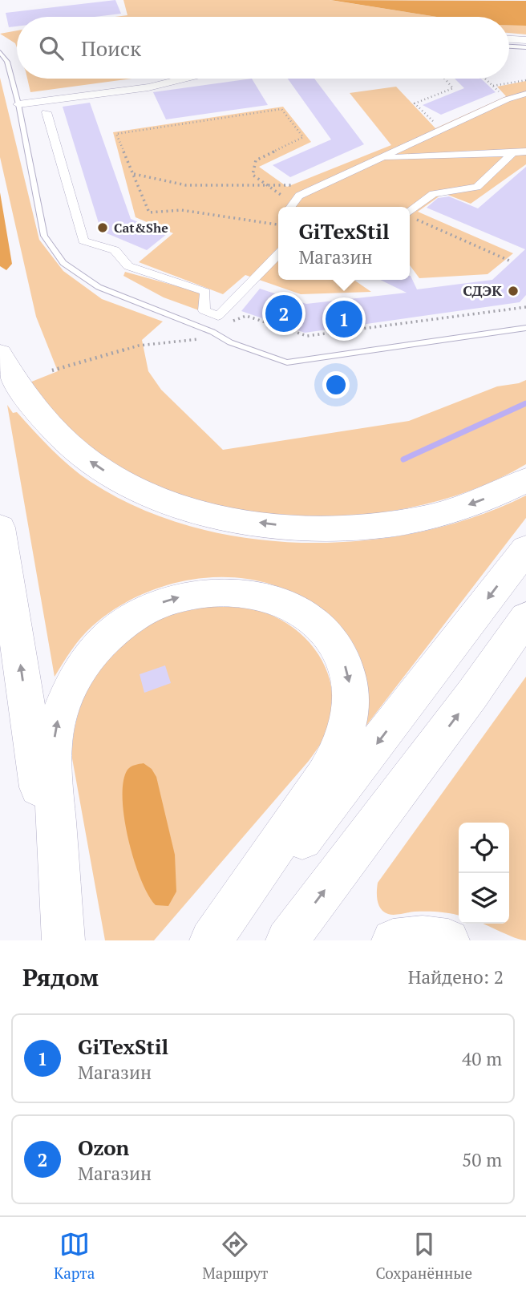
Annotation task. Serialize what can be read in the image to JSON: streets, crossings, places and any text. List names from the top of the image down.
{
  "places": ["Cat&She", "СДЭК"],
  "page": {
    "search": "Поиск",
    "popup": ["GiTexStil", "Магазин"],
    "pins": ["2", "1"],
    "heading": ["Рядом", "Найдено: 2"],
    "list": [
      {
        "mark": "1",
        "name": "GiTexStil",
        "note": "Магазин",
        "value": "40 m"
      },
      {
        "mark": "2",
        "name": "Ozon",
        "note": "Магазин",
        "value": "50 m"
      }
    ],
    "nav": ["Карта", "Маршрут", "Сохранённые"]
  }
}
